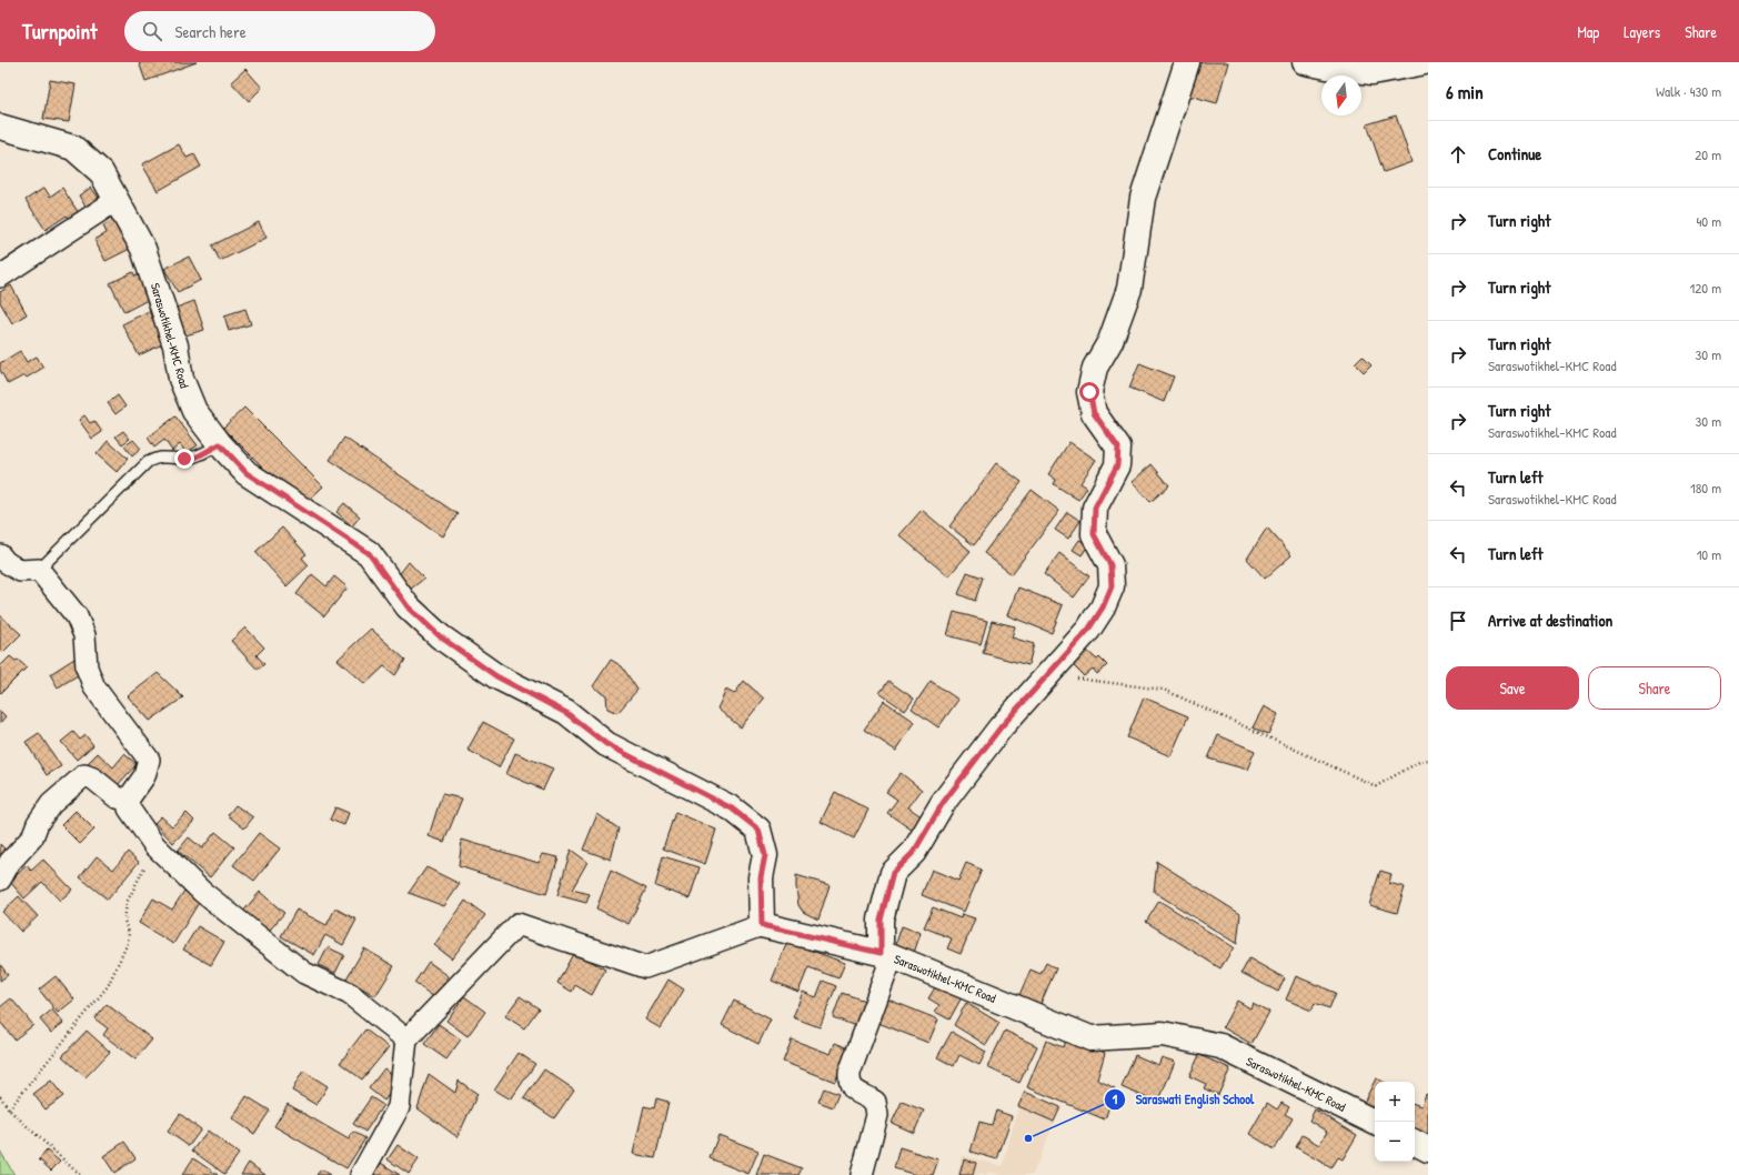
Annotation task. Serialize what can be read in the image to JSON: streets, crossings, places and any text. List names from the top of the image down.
{
  "streets": {
    "street": ["Saraswotikhel-KMC Road"]
  },
  "places": ["Saraswati English School"],
  "north": "bottom",
  "page": {
    "header": "Turnpoint",
    "search": "Search here",
    "nav": ["Map", "Layers", "Share"],
    "heading": ["6 min", "Walk · 430 m"],
    "list": [
      ["Continue", "20 m"],
      ["Turn right", "40 m"],
      ["Turn right", "120 m"],
      ["Turn right", "Saraswotikhel-KMC Road", "30 m"],
      ["Turn right", "Saraswotikhel-KMC Road", "30 m"],
      ["Turn left", "Saraswotikhel-KMC Road", "180 m"],
      ["Turn left", "10 m"],
      "Arrive at destination"
    ],
    "buttons": ["Save", "Share"],
    "map_buttons": ["+", "−"]
  }
}
